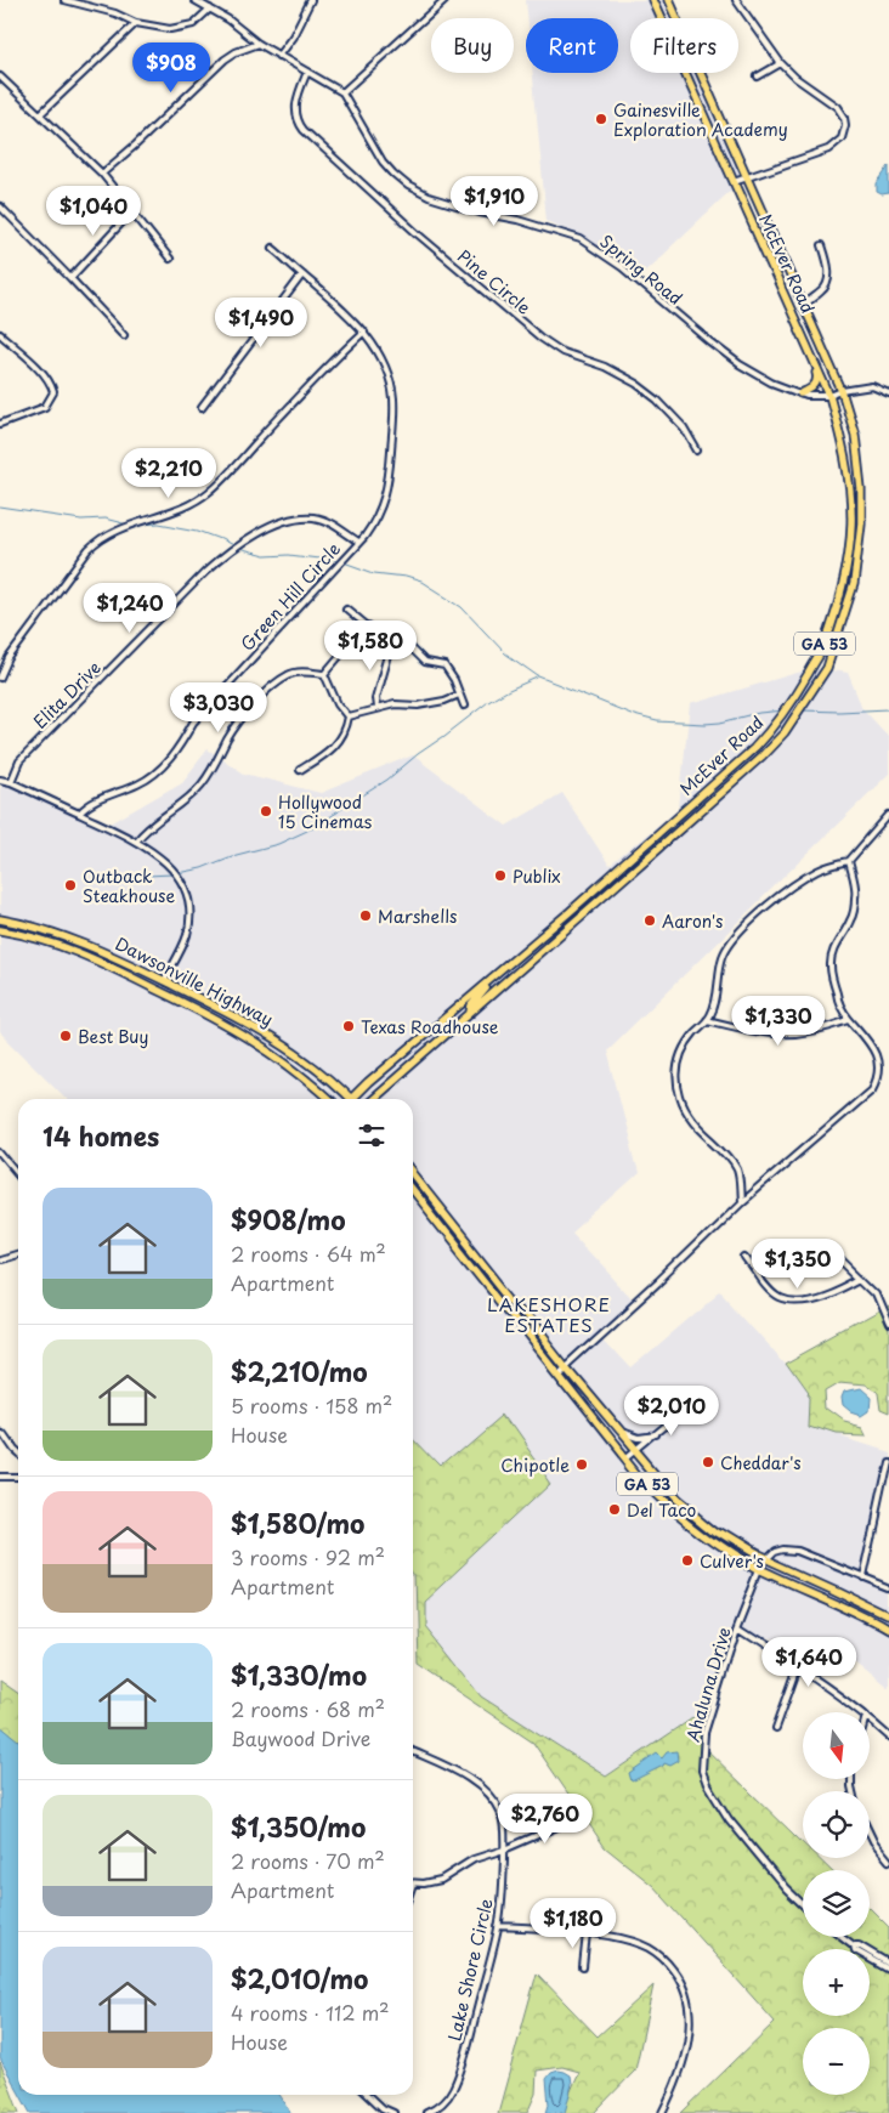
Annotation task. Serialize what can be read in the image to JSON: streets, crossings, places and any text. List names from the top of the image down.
{
  "streets": {
    "main road": ["McEver Road", "GA 53", "Dawsonville Highway"],
    "street": [
      "Spring Road",
      "Pine Circle",
      "Green Hill Circle",
      "Elita Drive",
      "Ahaluna Drive",
      "Lake Shore Circle"
    ]
  },
  "crossings": [
    ["McEver Road", "Spring Road"],
    ["Spring Road", "Pine Circle"],
    ["Green Hill Circle", "Elita Drive"],
    ["GA 53", "Ahaluna Drive"]
  ],
  "districts": ["LAKESHORE ESTATES"],
  "places": [
    "Gainesville Exploration Academy",
    "Hollywood 15 Cinemas",
    "Publix",
    "Outback Steakhouse",
    "Marshells",
    "Aaron's",
    "Texas Roadhouse",
    "Best Buy",
    "Cheddar's",
    "Chipotle",
    "Del Taco",
    "Culver's"
  ],
  "north": "bottom",
  "page": {
    "chip": ["Buy", "Rent", "Filters"],
    "price": [
      "$908",
      "$1,910",
      "$1,040",
      "$1,490",
      "$2,210",
      "$1,240",
      "$1,580",
      "$3,030",
      "$1,330",
      "$1,350",
      "$2,010",
      "$1,640",
      "$2,760",
      "$1,180"
    ],
    "heading": "14 homes",
    "list": [
      {
        "name": "$908/mo",
        "note": "2 rooms · 64 m² · Apartment"
      },
      {
        "name": "$2,210/mo",
        "note": "5 rooms · 158 m² · House"
      },
      {
        "name": "$1,580/mo",
        "note": "3 rooms · 92 m² · Apartment"
      },
      {
        "name": "$1,330/mo",
        "note": "2 rooms · 68 m² · Baywood Drive"
      },
      {
        "name": "$1,350/mo",
        "note": "2 rooms · 70 m² · Apartment"
      },
      {
        "name": "$2,010/mo",
        "note": "4 rooms · 112 m² · House"
      }
    ],
    "map_buttons": ["+", "−"]
  }
}
